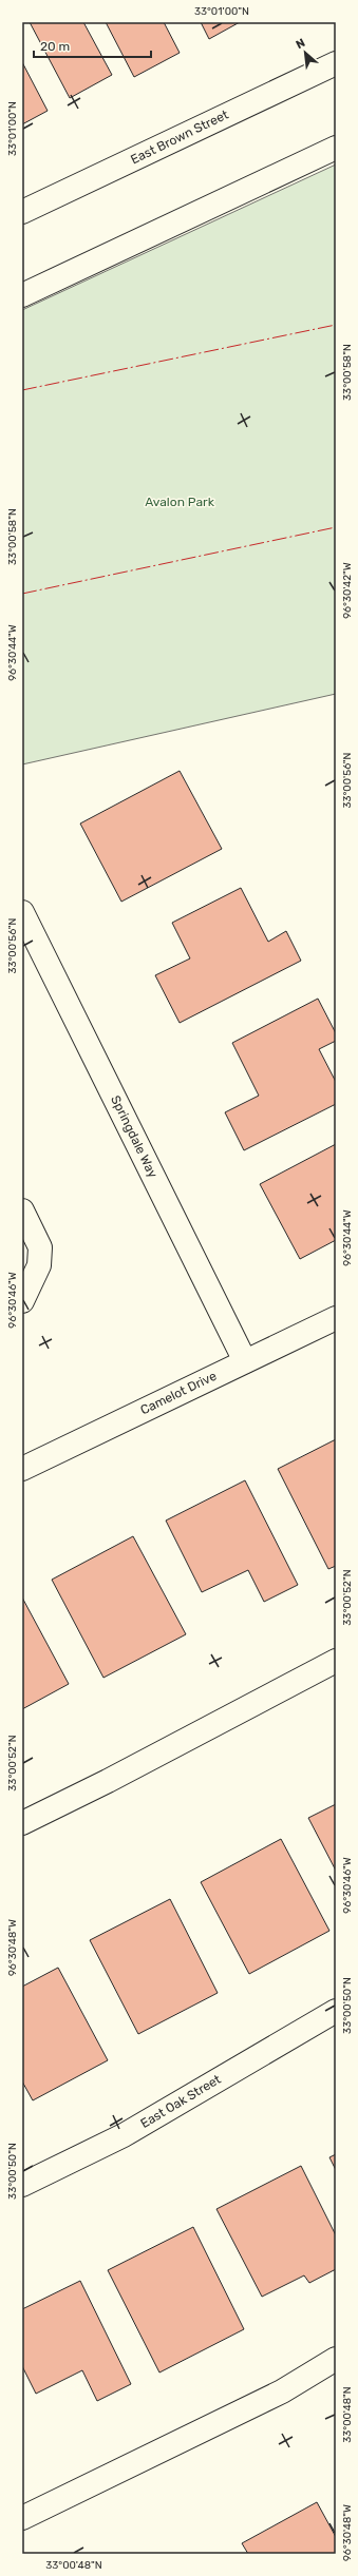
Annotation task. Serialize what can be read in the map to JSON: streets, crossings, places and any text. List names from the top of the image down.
{
  "streets": {
    "street": [
      "East Brown Street",
      "Springdale Way",
      "Camelot Drive",
      "East Oak Street"
    ]
  },
  "crossings": [
    ["Springdale Way", "Camelot Drive"]
  ],
  "parks": ["Avalon Park"],
  "scale_bar": "20 m",
  "north": "top left",
  "coordinates": [
    "33°01'00\"N",
    "33°00'58\"N",
    "96°30'42\"W",
    "96°30'44\"W",
    "33°00'56\"N",
    "96°30'46\"W",
    "33°00'52\"N",
    "96°30'48\"W",
    "33°00'50\"N",
    "33°00'48\"N"
  ]
}
